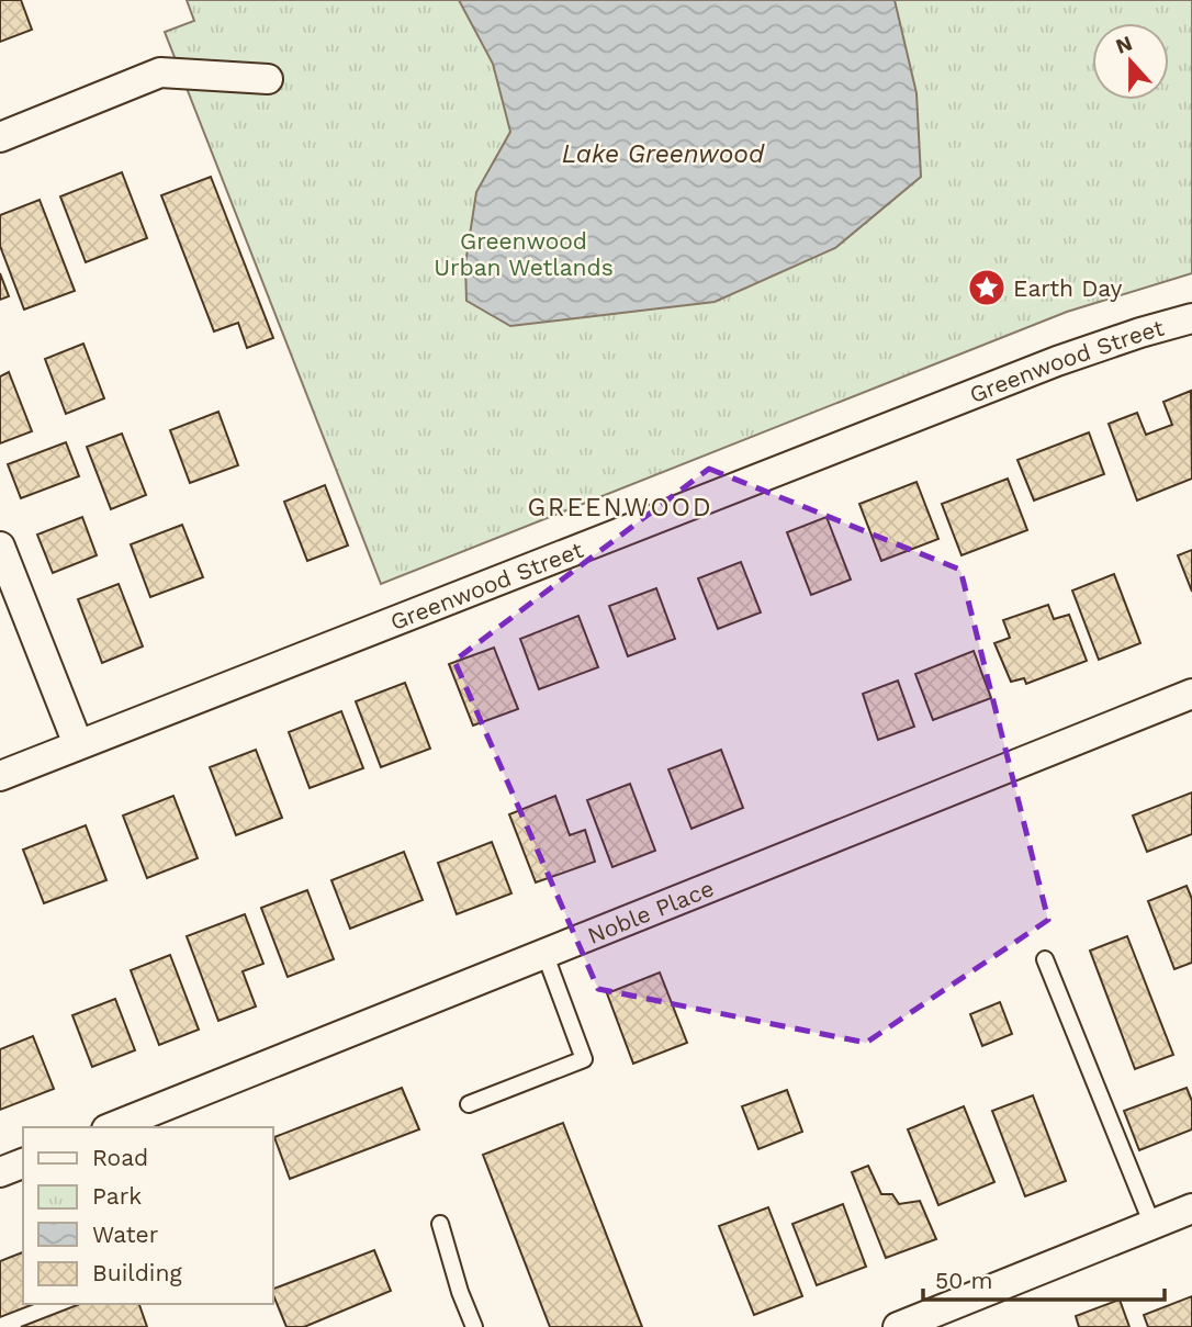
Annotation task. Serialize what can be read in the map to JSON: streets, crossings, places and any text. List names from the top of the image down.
{
  "streets": {
    "street": ["Greenwood Street", "Noble Place"]
  },
  "districts": ["GREENWOOD"],
  "water": ["Lake Greenwood"],
  "parks": ["Greenwood Urban Wetlands"],
  "places": {
    "place": ["Earth Day"]
  },
  "legend": [
    "Road",
    "Park",
    "Water",
    "Building"
  ],
  "scale_bar": "50 m",
  "north": "top"
}
